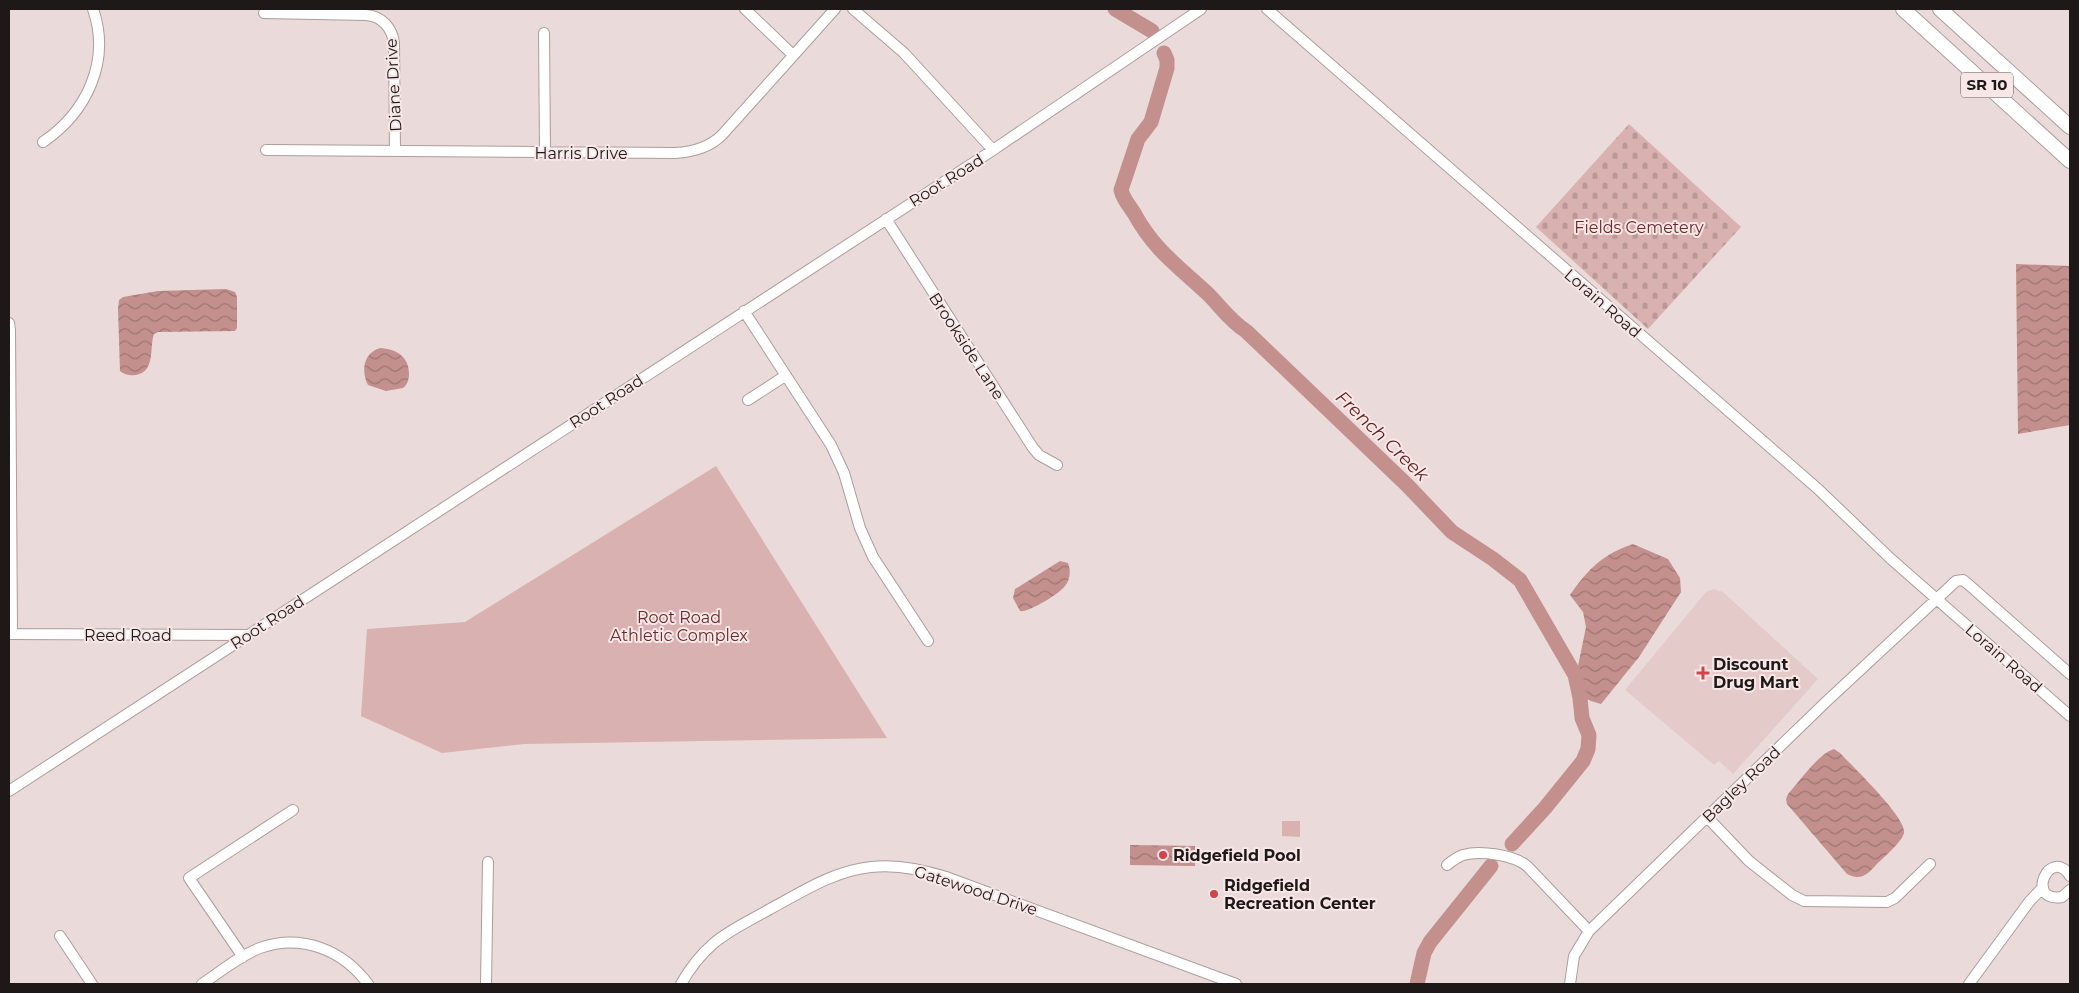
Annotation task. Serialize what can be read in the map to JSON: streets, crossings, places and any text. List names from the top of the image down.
{
  "streets": {
    "highway": ["SR 10"],
    "street": [
      "Diane Drive",
      "Harris Drive",
      "Root Road",
      "Lorain Road",
      "Brookside Lane",
      "Reed Road",
      "Bagley Road",
      "Gatewood Drive"
    ]
  },
  "crossings": [
    ["Diane Drive", "Harris Drive"],
    ["Root Road", "Brookside Lane"],
    ["Root Road", "Reed Road"],
    ["Lorain Road", "Bagley Road"]
  ],
  "water": ["French Creek"],
  "parks": ["Fields Cemetery", "Root Road Athletic Complex"],
  "places": {
    "health": ["Discount Drug Mart"],
    "other": ["Ridgefield Pool", "Ridgefield Recreation Center"]
  }
}
